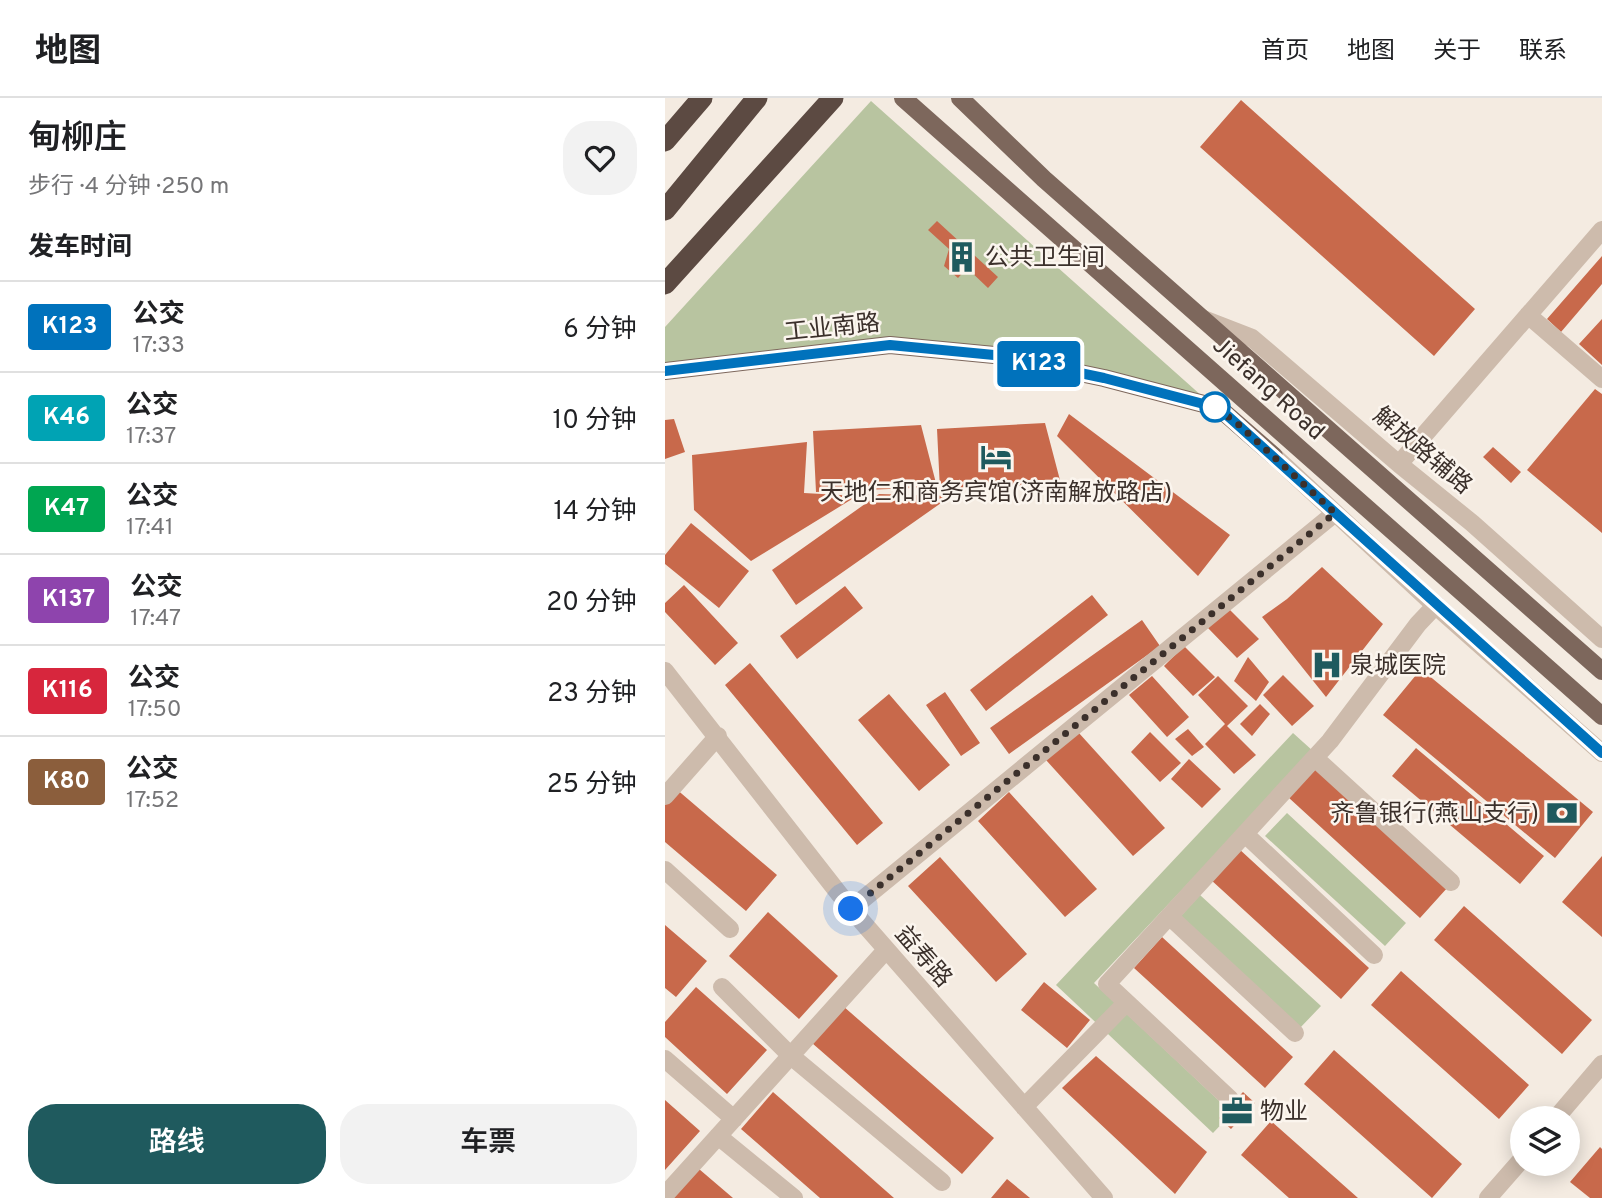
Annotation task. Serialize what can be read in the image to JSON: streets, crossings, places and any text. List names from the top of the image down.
{
  "streets": {
    "main road": ["工业南路", "Jiefang Road"],
    "street": ["解放路辅路", "益寿路"]
  },
  "crossings": [
    ["Jiefang Road", "解放路辅路"]
  ],
  "places": {
    "building": ["公共卫生间"],
    "hotel": ["天地仁和商务宾馆(济南解放路店)"],
    "hospital": ["泉城医院"],
    "bank": ["齐鲁银行(燕山支行)"],
    "office": ["物业"]
  },
  "lines": ["bus line K123"],
  "page": {
    "header": "地图",
    "nav": [
      "首页",
      "地图",
      "关于",
      "联系"
    ],
    "heading": [
      ["甸柳庄", "步行 · 4 分钟 · 250 m"],
      "发车时间"
    ],
    "on_map": "K123",
    "list": [
      {
        "mark": "K123",
        "name": "公交",
        "note": "17:33",
        "value": "6 分钟"
      },
      {
        "mark": "K46",
        "name": "公交",
        "note": "17:37",
        "value": "10 分钟"
      },
      {
        "mark": "K47",
        "name": "公交",
        "note": "17:41",
        "value": "14 分钟"
      },
      {
        "mark": "K137",
        "name": "公交",
        "note": "17:47",
        "value": "20 分钟"
      },
      {
        "mark": "K116",
        "name": "公交",
        "note": "17:50",
        "value": "23 分钟"
      },
      {
        "mark": "K80",
        "name": "公交",
        "note": "17:52",
        "value": "25 分钟"
      }
    ],
    "buttons": ["路线", "车票"]
  }
}
